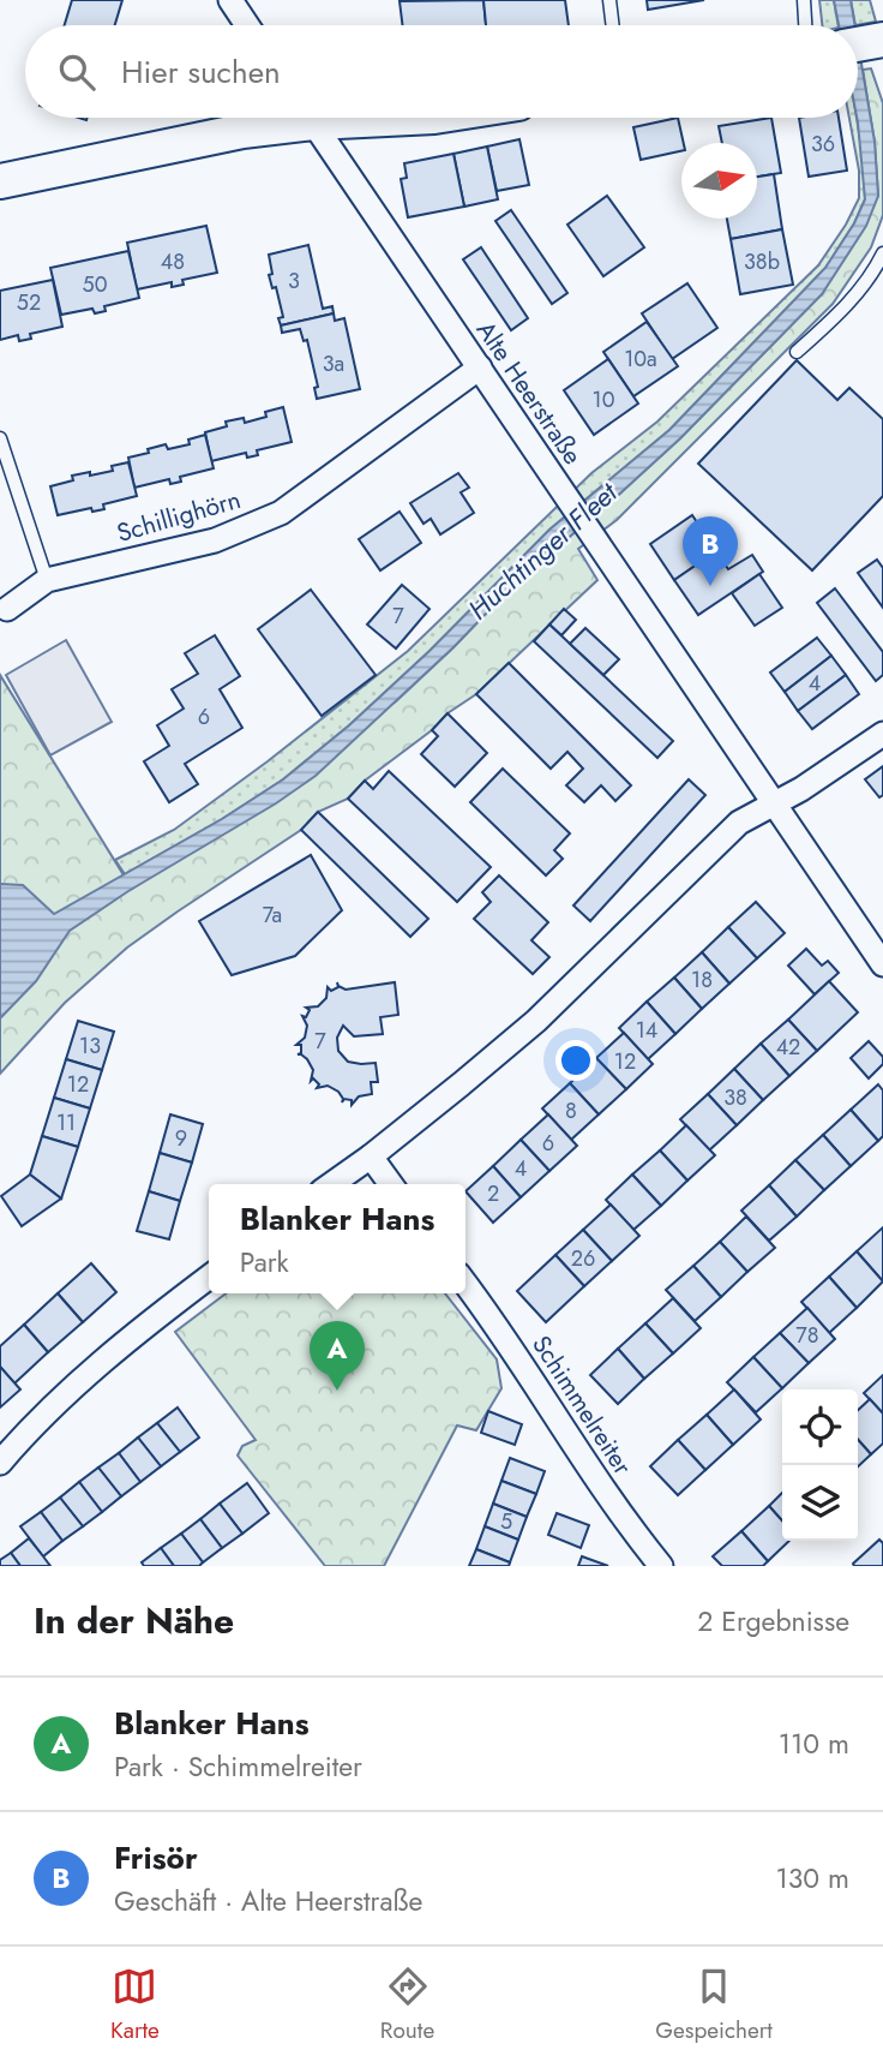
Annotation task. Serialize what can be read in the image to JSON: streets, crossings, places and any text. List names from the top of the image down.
{
  "streets": {
    "street": ["Alte Heerstraße", "Schillighörn", "Schimmelreiter"]
  },
  "crossings": [
    ["Alte Heerstraße", "Schillighörn"]
  ],
  "water": ["Huchtinger Fleet"],
  "house_numbers": [
    "36",
    "48",
    "38b",
    "3",
    "50",
    "52",
    "10a",
    "3a",
    "10",
    "7",
    "4",
    "6",
    "7a",
    "18",
    "14",
    "7",
    "13",
    "42",
    "12",
    "12",
    "38",
    "8",
    "11",
    "9",
    "6",
    "4",
    "2",
    "26",
    "78",
    "5"
  ],
  "north": "right",
  "page": {
    "search": "Hier suchen",
    "pins": ["B", "A"],
    "popup": ["Blanker Hans", "Park"],
    "heading": ["In der Nähe", "2 Ergebnisse"],
    "list": [
      {
        "mark": "A",
        "name": "Blanker Hans",
        "note": "Park · Schimmelreiter",
        "value": "110 m"
      },
      {
        "mark": "B",
        "name": "Frisör",
        "note": "Geschäft · Alte Heerstraße",
        "value": "130 m"
      }
    ],
    "nav": ["Karte", "Route", "Gespeichert"]
  }
}
